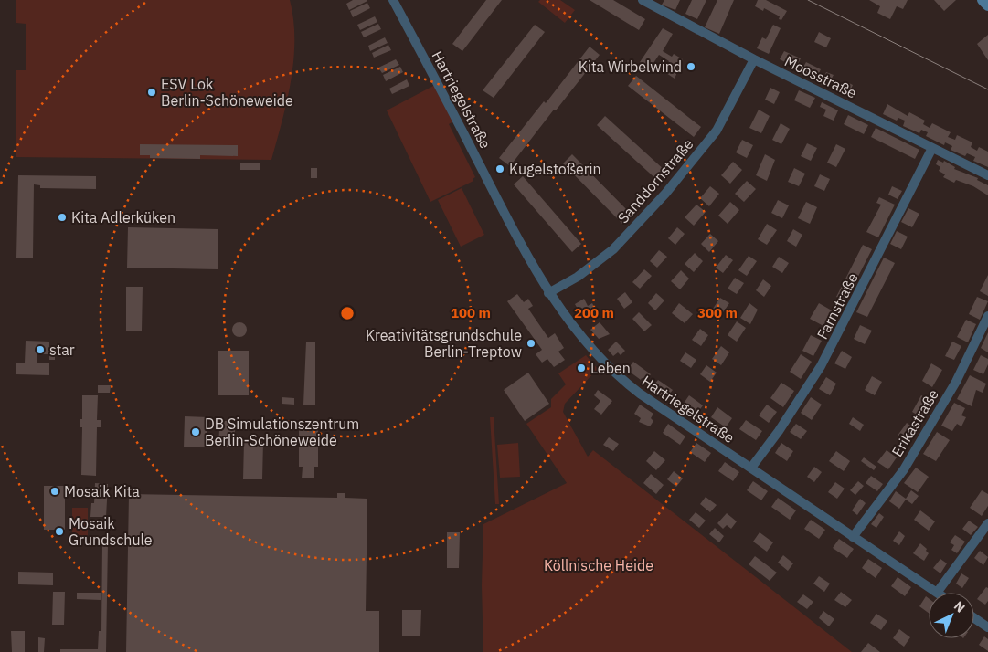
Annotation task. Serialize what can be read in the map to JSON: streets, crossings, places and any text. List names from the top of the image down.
{
  "streets": {
    "street": [
      "Moosstraße",
      "Hartriegelstraße",
      "Sanddornstraße",
      "Farnstraße",
      "Erikastraße"
    ]
  },
  "crossings": [
    ["Moosstraße", "Sanddornstraße"],
    ["Moosstraße", "Farnstraße"],
    ["Hartriegelstraße", "Sanddornstraße"],
    ["Hartriegelstraße", "Farnstraße"],
    ["Hartriegelstraße", "Erikastraße"]
  ],
  "parks": ["Köllnische Heide"],
  "places": [
    "Kita Wirbelwind",
    "ESV Lok Berlin-Schöneweide",
    "Kugelstoßerin",
    "Kita Adlerküken",
    "Kreativitätsgrundschule Berlin-Treptow",
    "star",
    "Leben",
    "DB Simulationszentrum Berlin-Schöneweide",
    "Mosaik Kita",
    "Mosaik Grundschule"
  ],
  "north": "top right",
  "rings": ["100 m", "200 m", "300 m"]
}
